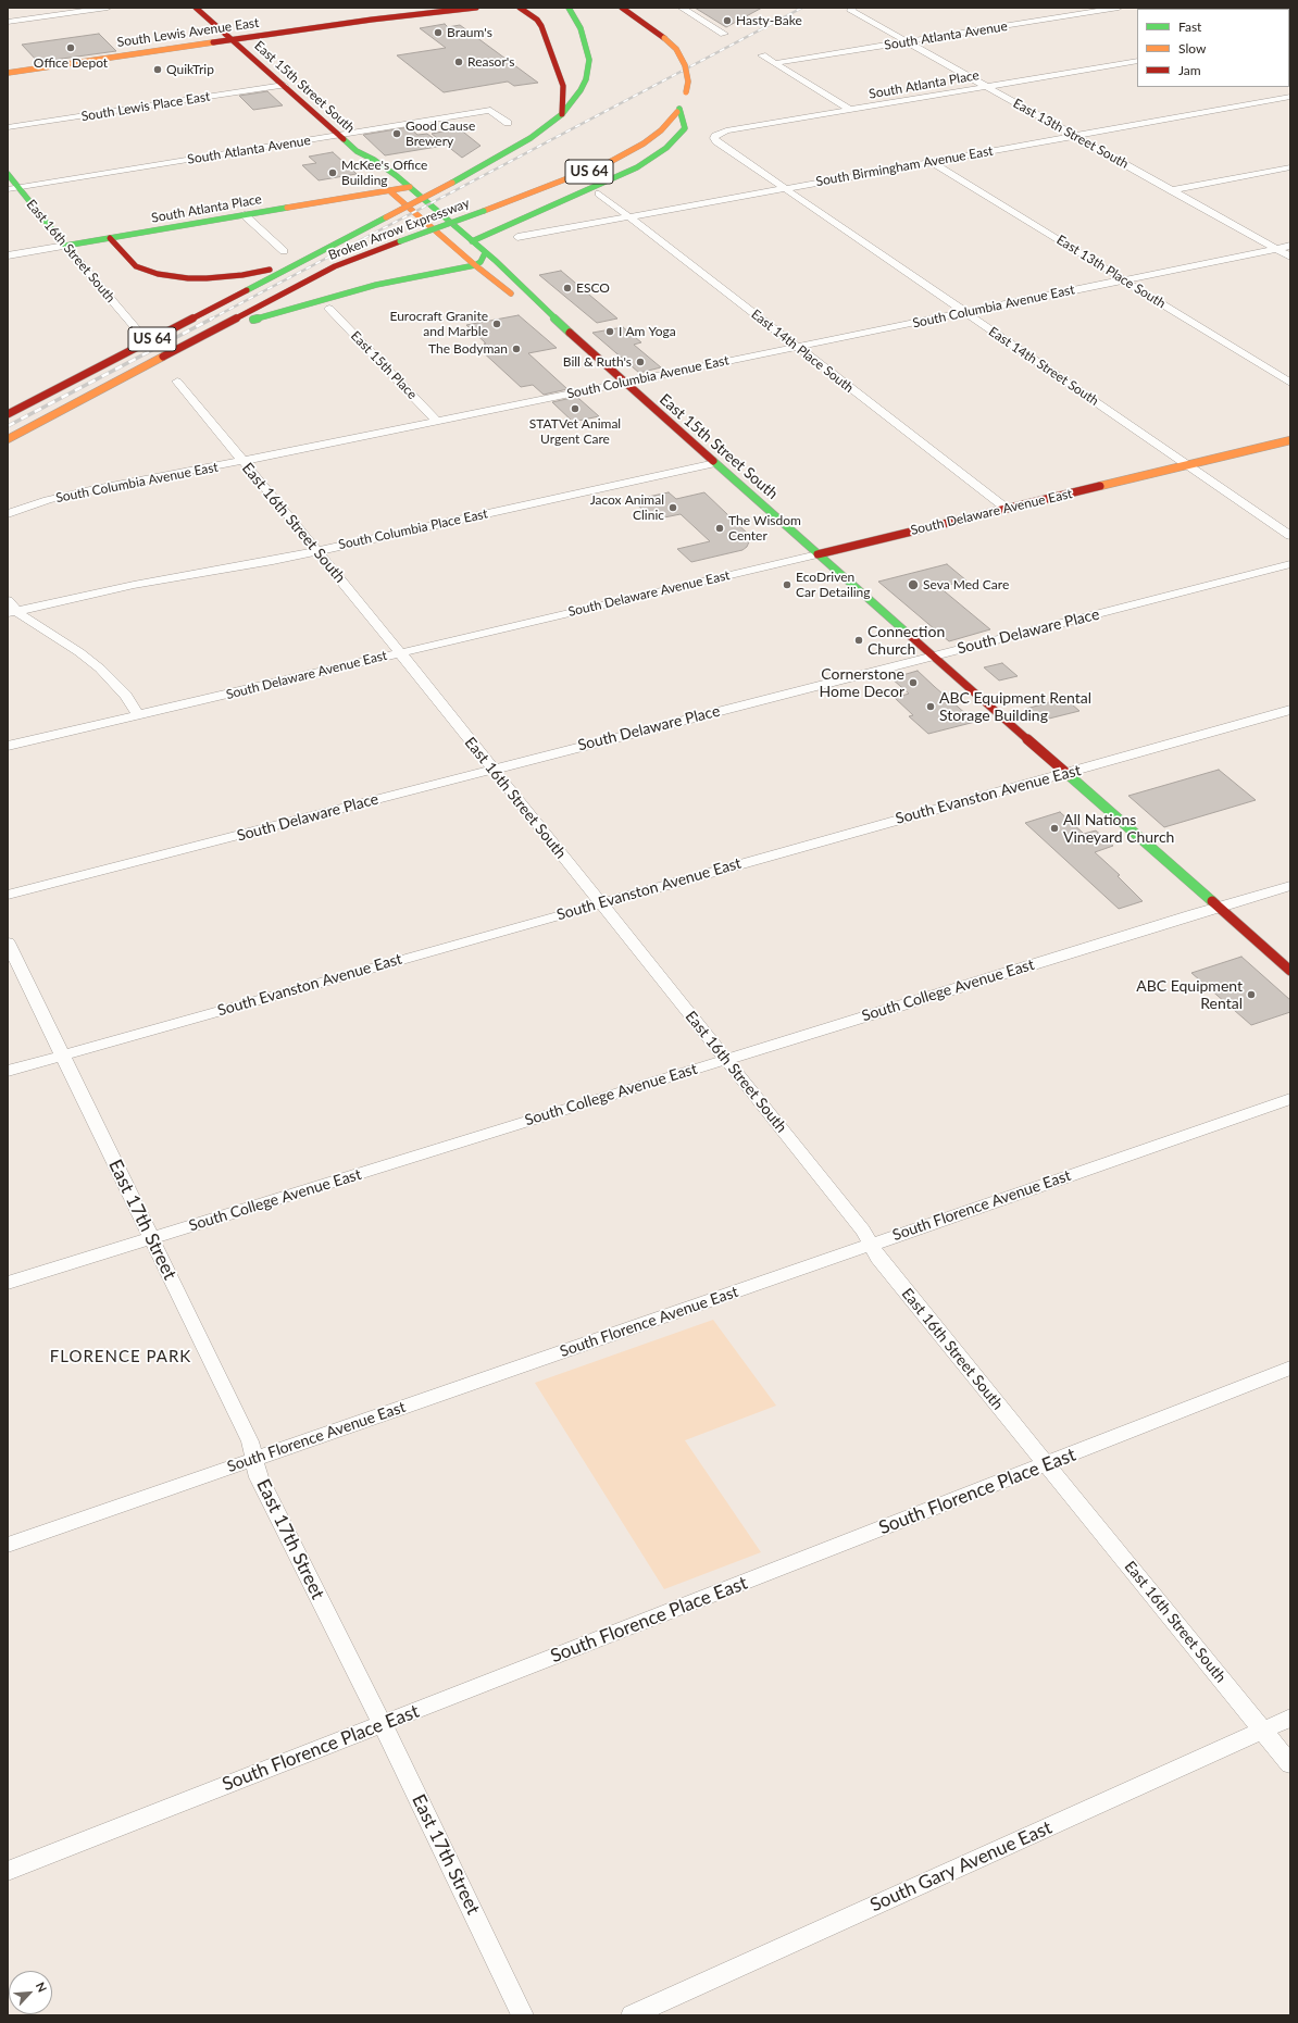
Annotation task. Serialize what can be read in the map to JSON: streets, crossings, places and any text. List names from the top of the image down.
{
  "streets": {
    "main road": [
      "South Lewis Avenue East",
      "South Atlanta Place",
      "East 15th Street South",
      "US 64",
      "Broken Arrow Expressway",
      "East 16th Street South",
      "South Delaware Avenue East"
    ],
    "street": [
      "South Atlanta Avenue",
      "South Lewis Place East",
      "East 13th Street South",
      "South Birmingham Avenue East",
      "East 13th Place South",
      "South Columbia Avenue East",
      "East 14th Place South",
      "East 15th Place",
      "East 14th Street South",
      "South Columbia Place East",
      "South Delaware Place",
      "South Evanston Avenue East",
      "South College Avenue East",
      "South Florence Avenue East",
      "East 17th Street",
      "South Florence Place East",
      "South Gary Avenue East"
    ]
  },
  "crossings": [
    ["South Lewis Avenue East", "East 15th Street South"],
    ["South Atlanta Avenue", "East 15th Street South"],
    ["South Atlanta Avenue", "East 13th Street South"],
    ["South Atlanta Avenue", "East 16th Street South"],
    ["South Atlanta Place", "East 15th Street South"],
    ["South Atlanta Place", "East 13th Street South"],
    ["South Atlanta Place", "East 16th Street South"],
    ["South Atlanta Place", "East 14th Street South"],
    ["East 15th Street South", "South Lewis Place East"],
    ["East 15th Street South", "South Columbia Avenue East"],
    ["East 15th Street South", "South Delaware Avenue East"],
    ["East 15th Street South", "South Columbia Place East"],
    ["East 15th Street South", "South Delaware Place"],
    ["East 15th Street South", "South Evanston Avenue East"],
    ["East 15th Street South", "South College Avenue East"],
    ["East 13th Street South", "South Birmingham Avenue East"],
    ["East 13th Street South", "South Columbia Avenue East"],
    ["South Birmingham Avenue East", "East 13th Place South"],
    ["South Birmingham Avenue East", "East 14th Place South"],
    ["South Birmingham Avenue East", "East 14th Street South"],
    ["East 16th Street South", "South Columbia Avenue East"],
    ["East 16th Street South", "South Delaware Avenue East"],
    ["East 16th Street South", "South Columbia Place East"],
    ["East 16th Street South", "South Delaware Place"],
    ["East 16th Street South", "South Evanston Avenue East"],
    ["East 16th Street South", "South College Avenue East"],
    ["East 16th Street South", "South Florence Avenue East"],
    ["East 16th Street South", "South Florence Place East"],
    ["East 16th Street South", "South Gary Avenue East"],
    ["East 13th Place South", "South Columbia Avenue East"],
    ["South Columbia Avenue East", "East 14th Place South"],
    ["South Columbia Avenue East", "East 15th Place"],
    ["South Columbia Avenue East", "East 14th Street South"],
    ["East 14th Place South", "South Delaware Avenue East"],
    ["East 14th Street South", "South Delaware Avenue East"],
    ["South Evanston Avenue East", "East 17th Street"],
    ["South College Avenue East", "East 17th Street"],
    ["South Florence Avenue East", "East 17th Street"],
    ["East 17th Street", "South Florence Place East"]
  ],
  "districts": ["FLORENCE PARK"],
  "places": [
    "Hasty-Bake",
    "Braum's",
    "Office Depot",
    "Reasor's",
    "QuikTrip",
    "Good Cause Brewery",
    "McKee's Office Building",
    "ESCO",
    "Eurocraft Granite and Marble",
    "I Am Yoga",
    "The Bodyman",
    "Bill & Ruth's",
    "STATVet Animal Urgent Care",
    "Jacox Animal Clinic",
    "The Wisdom Center",
    "EcoDriven Car Detailing",
    "Seva Med Care",
    "Connection Church",
    "Cornerstone Home Decor",
    "ABC Equipment Rental Storage Building",
    "All Nations Vineyard Church",
    "ABC Equipment Rental"
  ],
  "legend": ["Fast", "Slow", "Jam"],
  "north": "top right"
}
